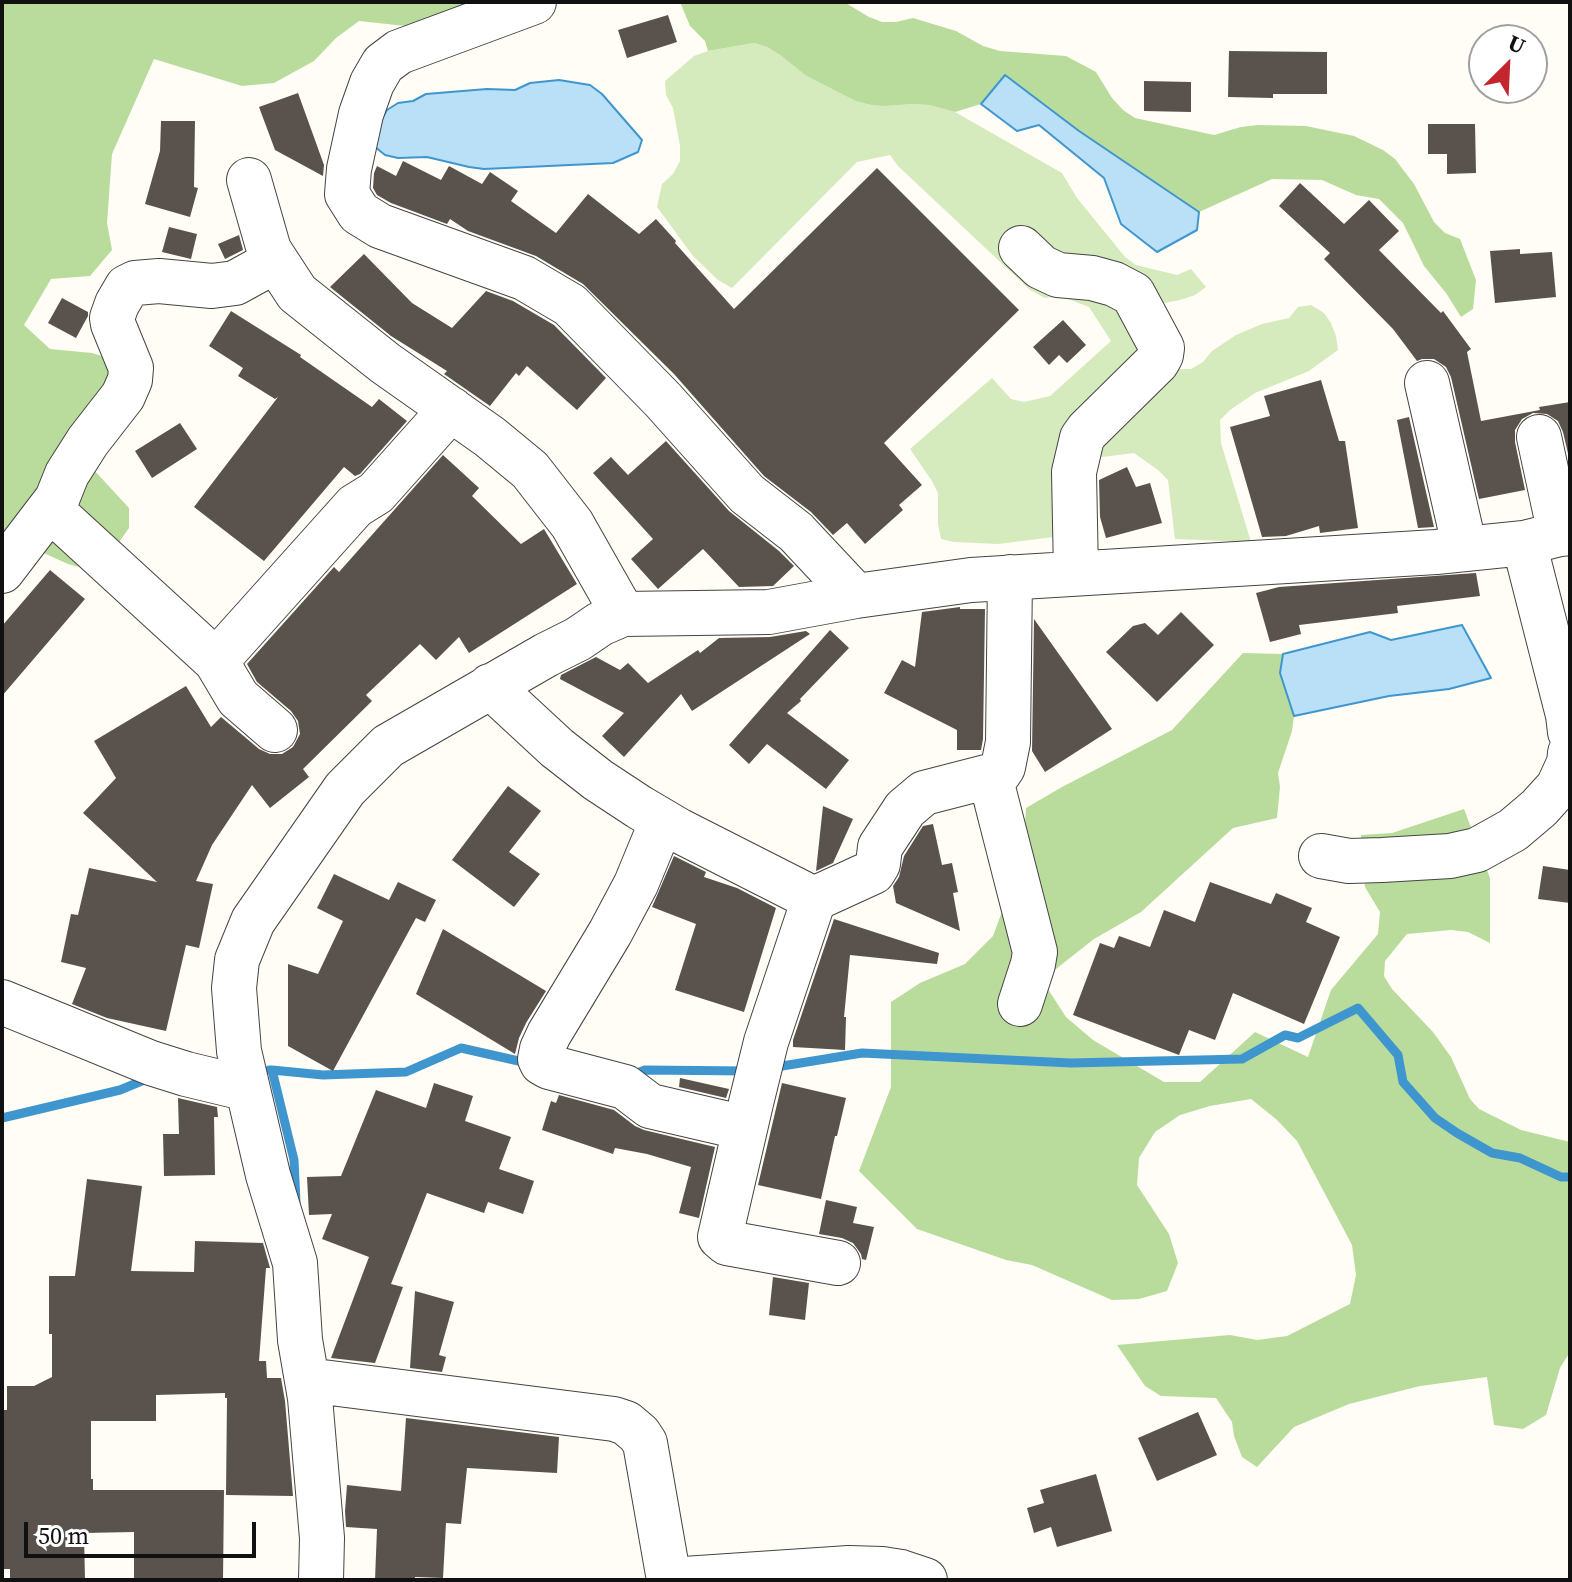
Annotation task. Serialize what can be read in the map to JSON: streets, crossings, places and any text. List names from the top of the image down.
{
  "scale_bar": "50 m",
  "north": "top right"
}
